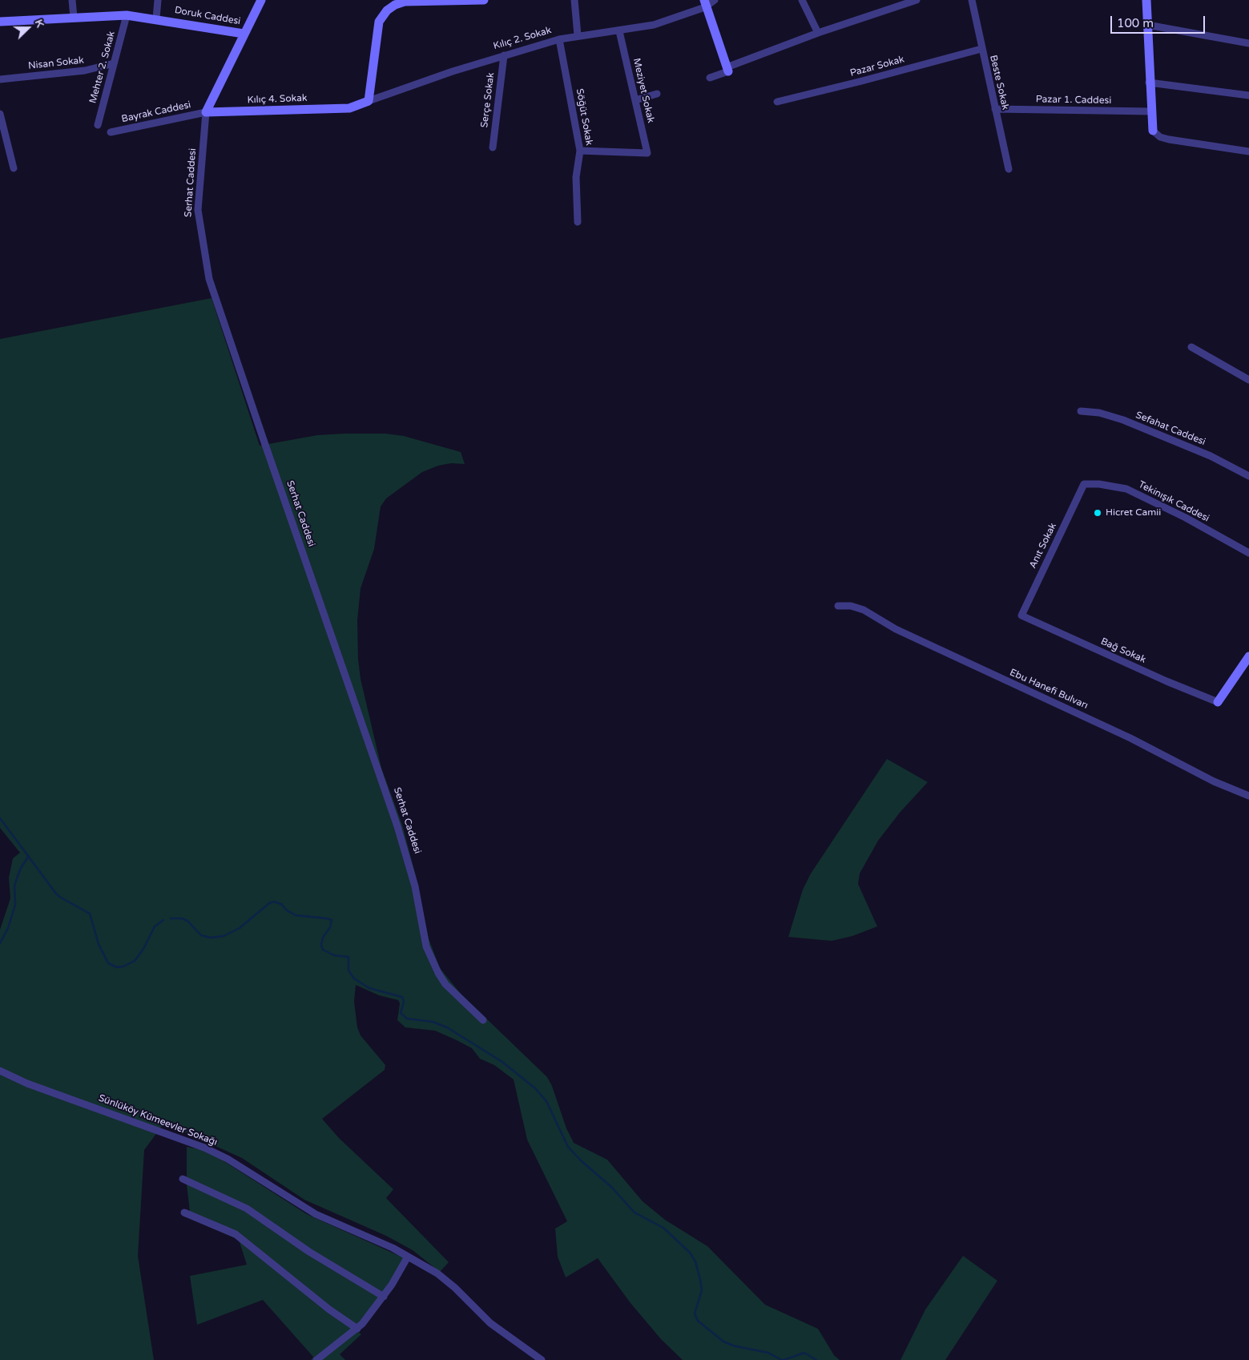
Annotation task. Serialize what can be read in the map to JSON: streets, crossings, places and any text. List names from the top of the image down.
{
  "streets": {
    "street": [
      "Doruk Caddesi",
      "Kılıç 2. Sokak",
      "Nisan Sokak",
      "Pazar Sokak",
      "Mehter 2. Sokak",
      "Beste Sokak",
      "Meziyet Sokak",
      "Kılıç 4. Sokak",
      "Serçe Sokak",
      "Pazar 1. Caddesi",
      "Bayrak Caddesi",
      "Söğüt Sokak",
      "Serhat Caddesi",
      "Sefahat Caddesi",
      "Tekinışık Caddesi",
      "Anıt Sokak",
      "Bağ Sokak",
      "Ebu Hanefi Bulvarı",
      "Sünlüköy Kümeevler Sokağı"
    ]
  },
  "crossings": [
    ["Doruk Caddesi", "Mehter 2. Sokak"],
    ["Doruk Caddesi", "Serhat Caddesi"],
    ["Kılıç 2. Sokak", "Meziyet Sokak"],
    ["Kılıç 2. Sokak", "Kılıç 4. Sokak"],
    ["Kılıç 2. Sokak", "Serçe Sokak"],
    ["Kılıç 2. Sokak", "Söğüt Sokak"],
    ["Nisan Sokak", "Mehter 2. Sokak"],
    ["Pazar Sokak", "Beste Sokak"],
    ["Beste Sokak", "Pazar 1. Caddesi"],
    ["Meziyet Sokak", "Söğüt Sokak"],
    ["Kılıç 4. Sokak", "Bayrak Caddesi"],
    ["Kılıç 4. Sokak", "Serhat Caddesi"],
    ["Bayrak Caddesi", "Serhat Caddesi"],
    ["Tekinışık Caddesi", "Anıt Sokak"],
    ["Anıt Sokak", "Bağ Sokak"]
  ],
  "places": ["Hicret Camii"],
  "scale_bar": "100 m",
  "north": "right"
}
